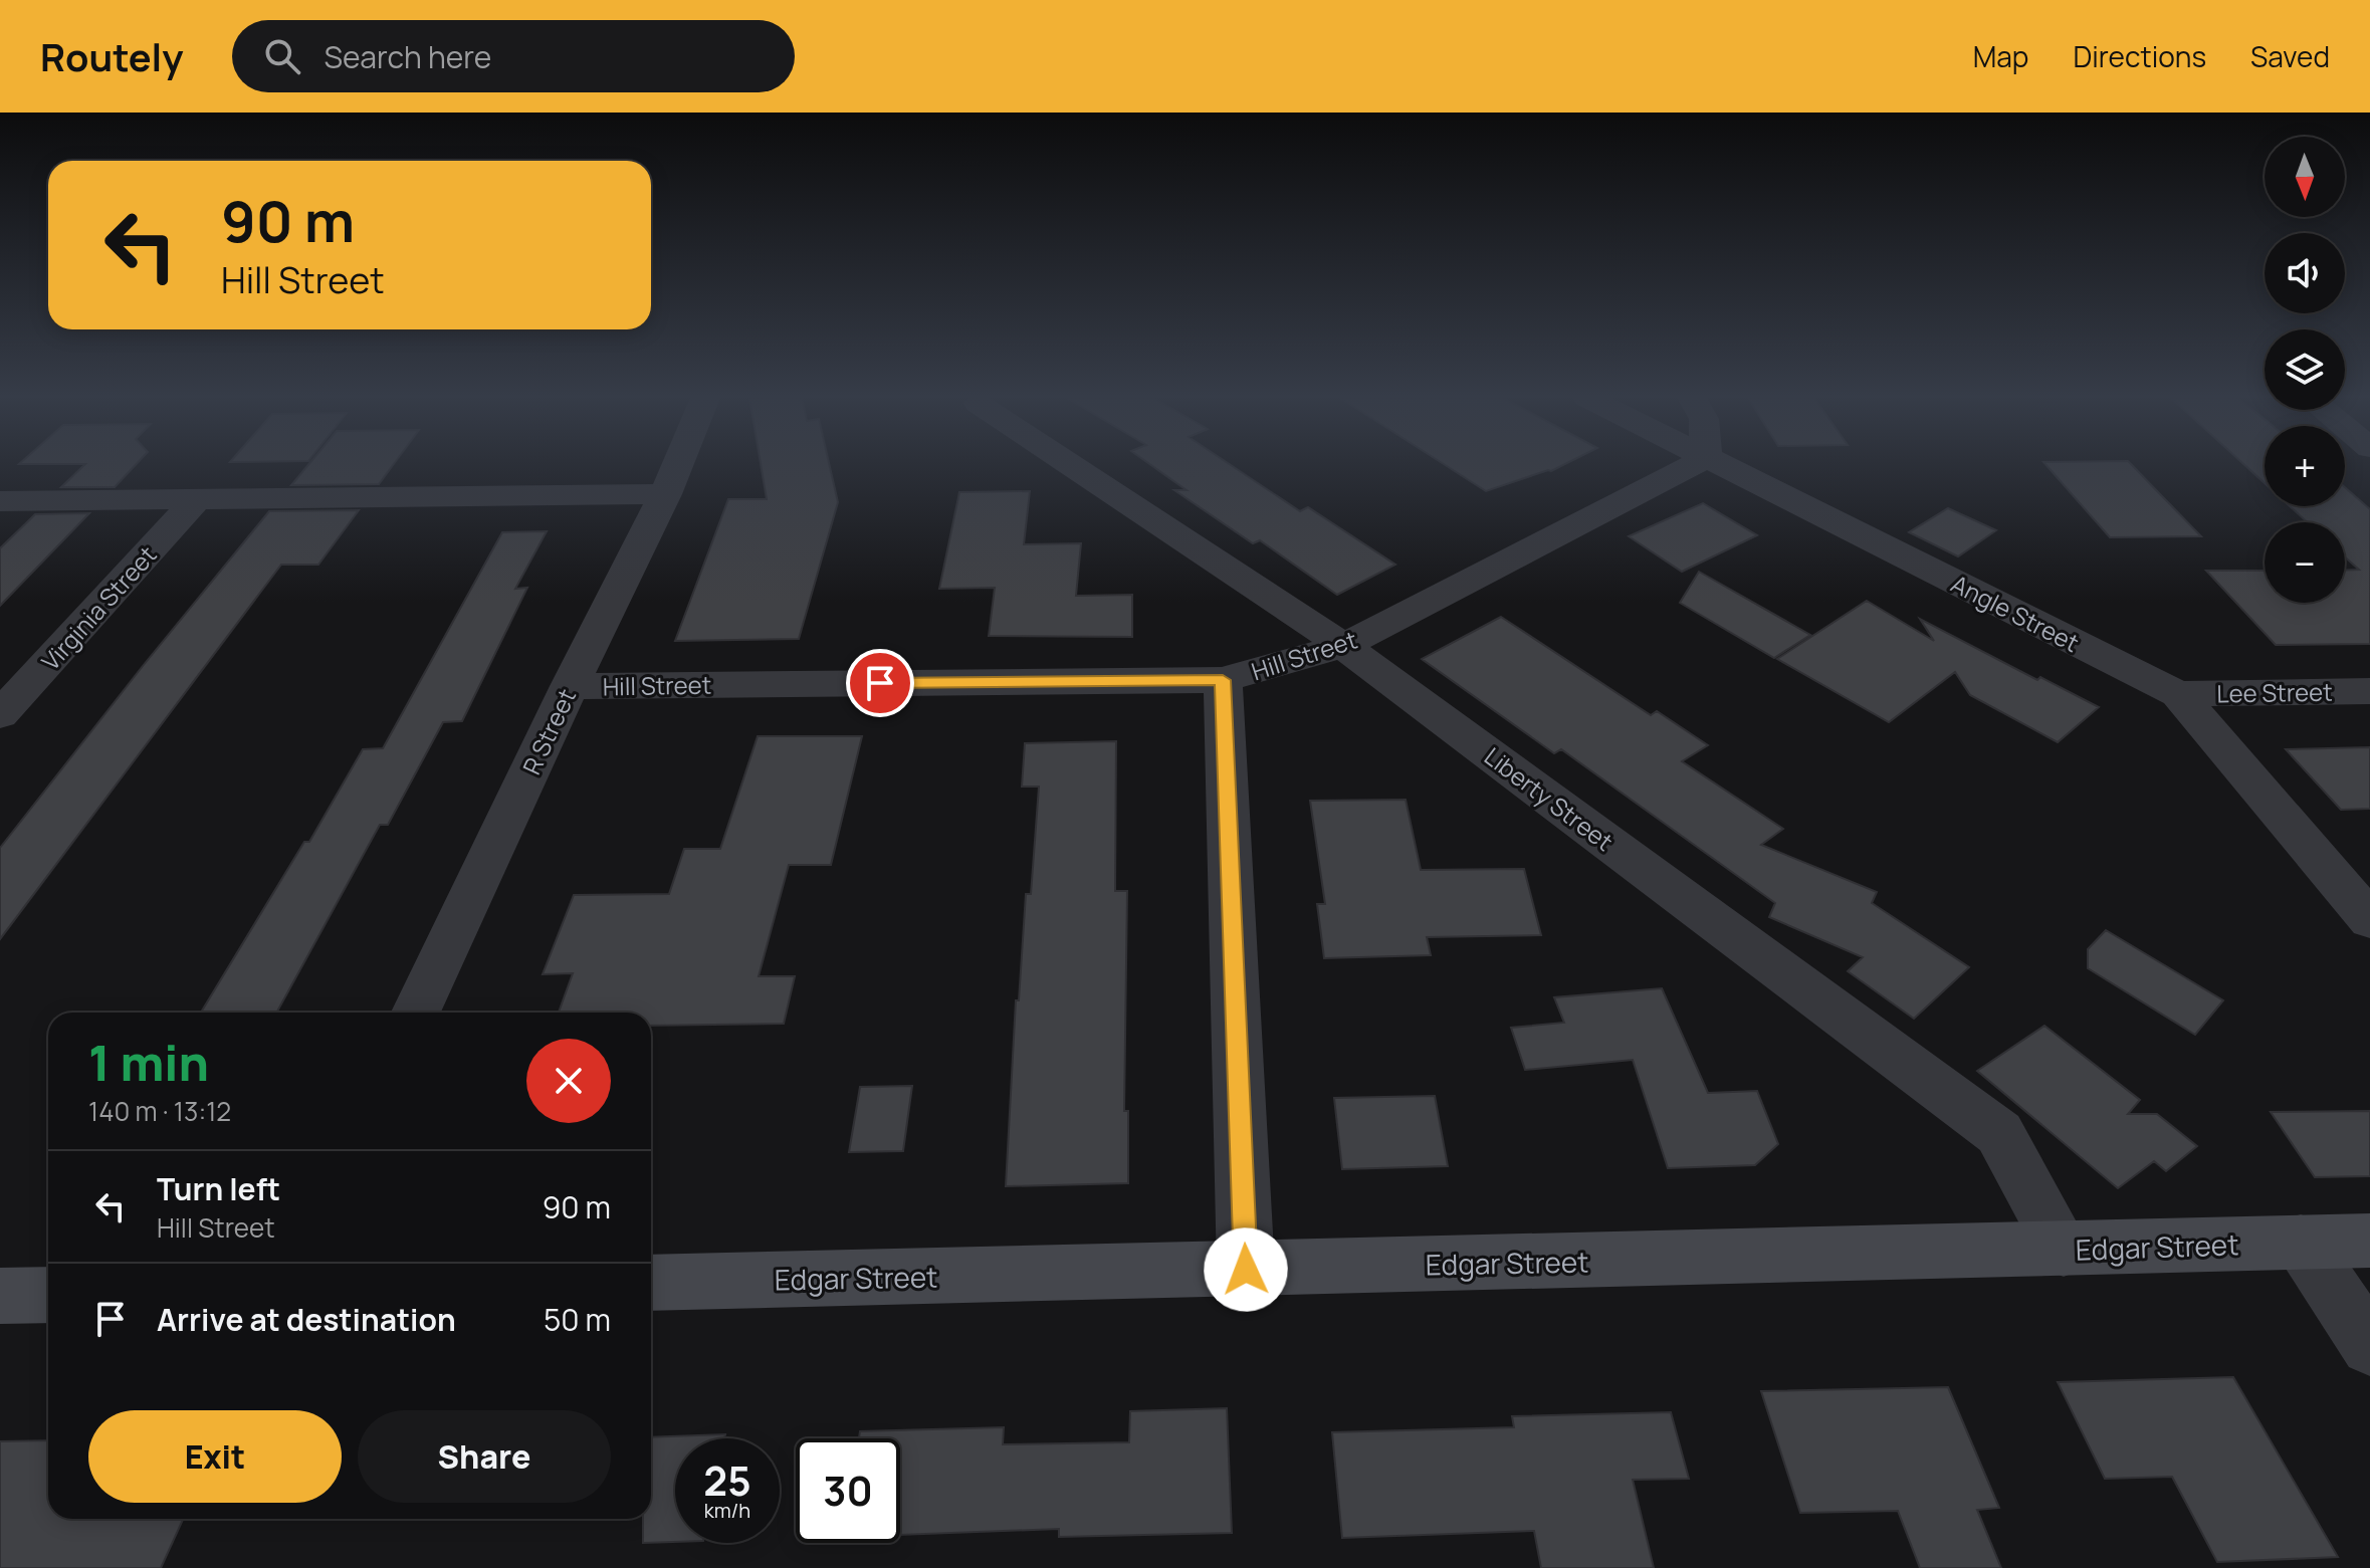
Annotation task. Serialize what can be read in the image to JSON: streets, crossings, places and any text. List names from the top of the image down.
{
  "streets": {
    "street": [
      "Virginia Street",
      "Angle Street",
      "Hill Street",
      "Lee Street",
      "R Street",
      "Liberty Street",
      "Edgar Street"
    ]
  },
  "crossings": [
    ["Angle Street", "Lee Street"],
    ["Hill Street", "R Street"],
    ["Hill Street", "Liberty Street"],
    ["Liberty Street", "Edgar Street"]
  ],
  "north": "bottom",
  "page": {
    "header": "Routely",
    "search": "Search here",
    "nav": ["Map", "Directions", "Saved"],
    "map_buttons": ["+", "−"],
    "turn": ["90 m", "Hill Street"],
    "heading": ["1 min", "140 m · 13:12"],
    "list": [
      {
        "name": "Turn left",
        "note": "Hill Street",
        "value": "90 m"
      },
      {
        "name": "Arrive at destination",
        "value": "50 m"
      }
    ],
    "buttons": ["Exit", "Share"],
    "speed": "25 km/h",
    "limit": "30"
  }
}
